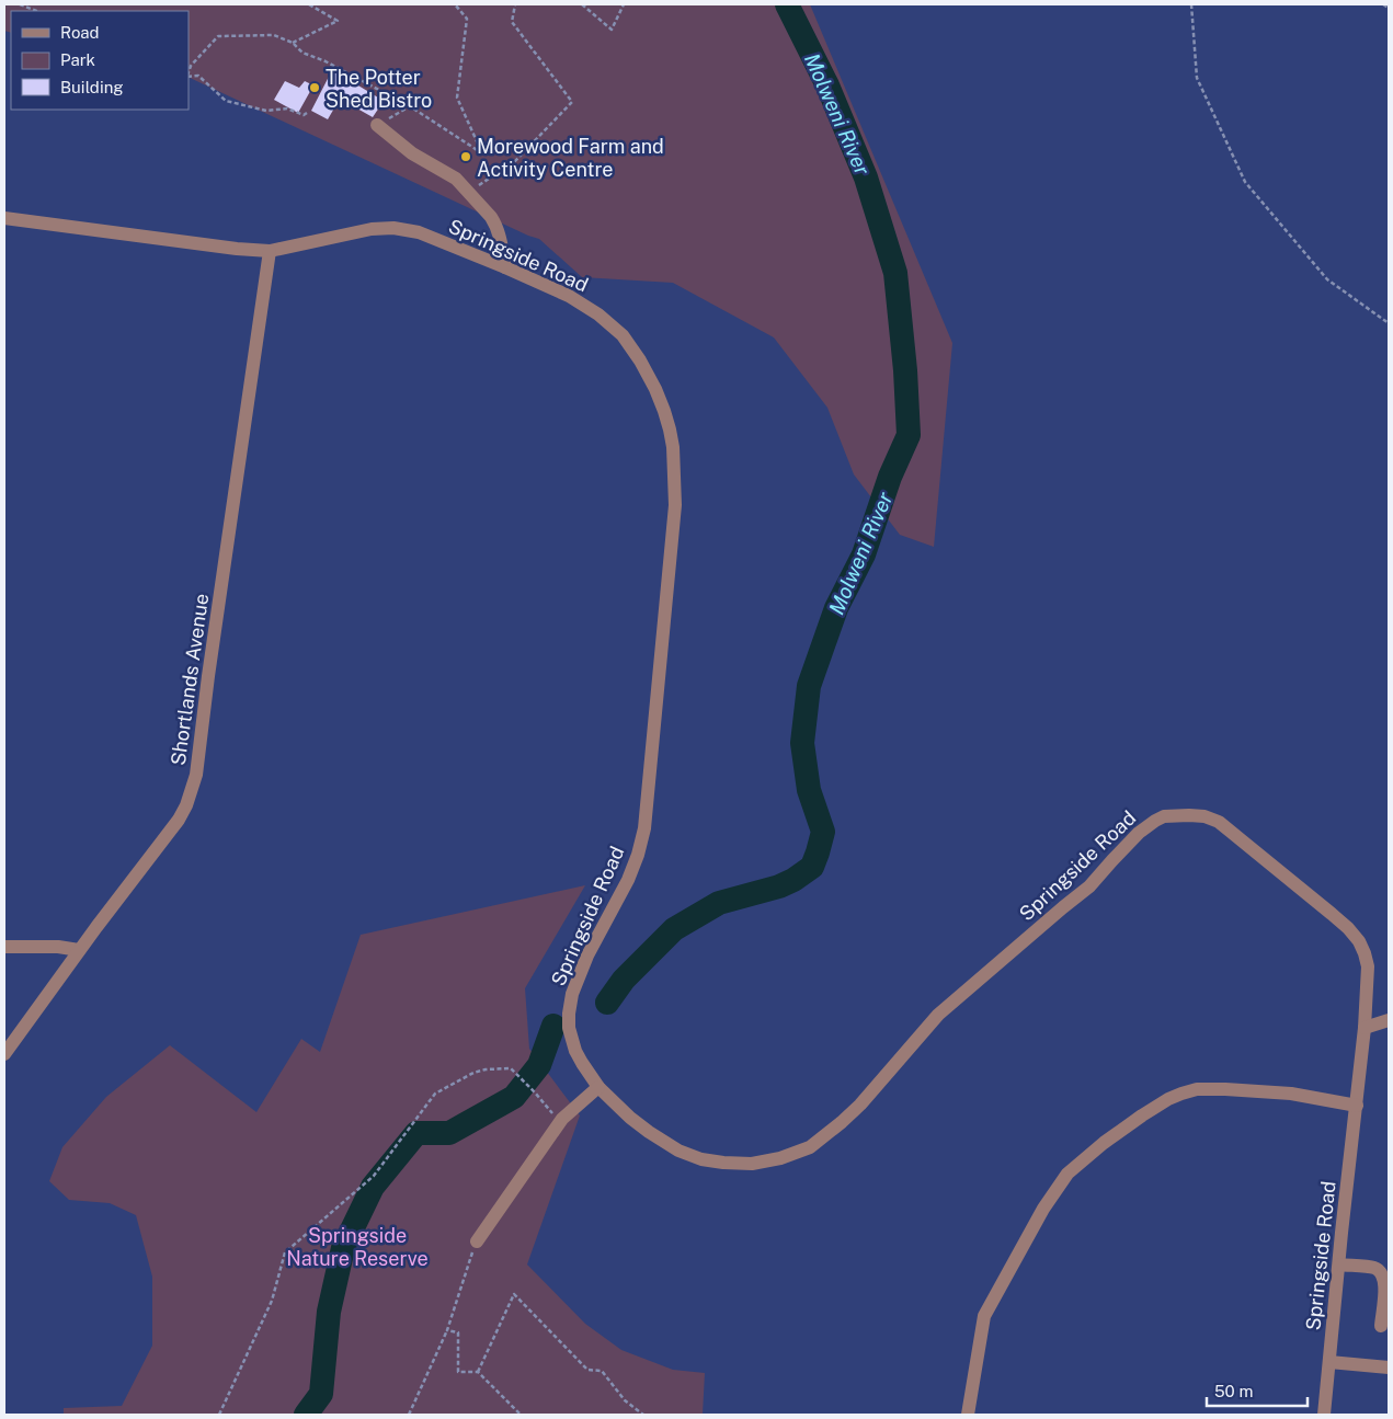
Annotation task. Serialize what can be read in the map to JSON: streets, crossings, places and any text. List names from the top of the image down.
{
  "streets": {
    "street": ["Springside Road", "Shortlands Avenue"]
  },
  "crossings": [
    ["Springside Road", "Shortlands Avenue"]
  ],
  "water": ["Molweni River"],
  "parks": ["Springside Nature Reserve"],
  "places": ["The Potter Shed Bistro", "Morewood Farm and Activity Centre"],
  "legend": ["Road", "Park", "Building"],
  "scale_bar": "50 m"
}
